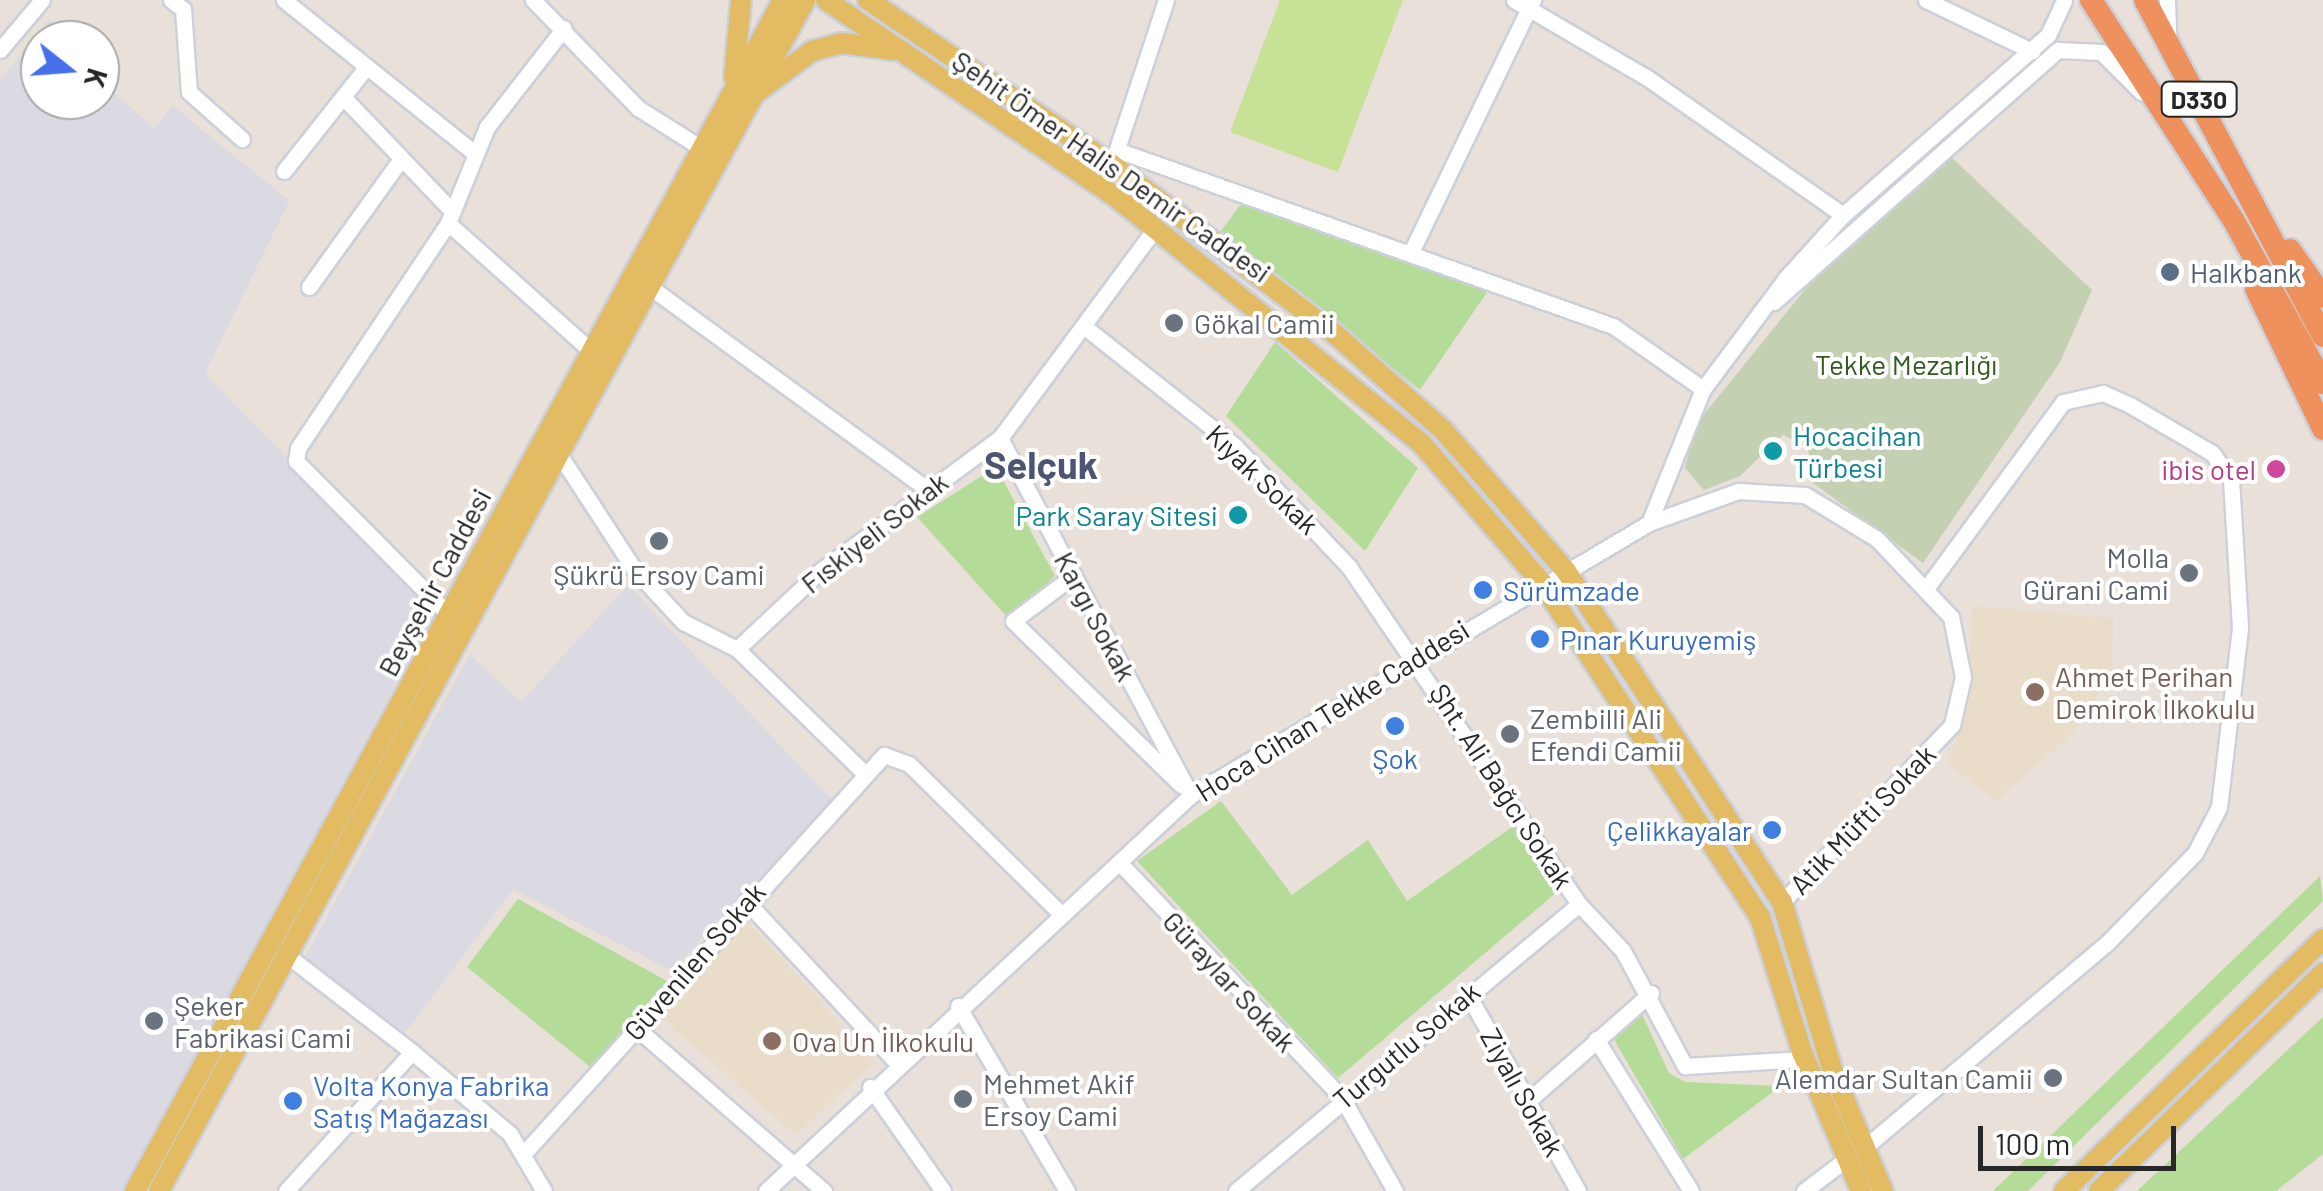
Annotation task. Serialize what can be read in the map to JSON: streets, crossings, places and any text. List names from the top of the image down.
{
  "streets": {
    "highway": ["D330"],
    "main road": ["Şehit Ömer Halis Demir Caddesi", "Beyşehir Caddesi"],
    "street": [
      "Kıyak Sokak",
      "Fıskiyeli Sokak",
      "Kargı Sokak",
      "Hoca Cihan Tekke Caddesi",
      "Şht. Ali Bağcı Sokak",
      "Atik Müfti Sokak",
      "Güvenilen Sokak",
      "Güraylar Sokak",
      "Turgutlu Sokak",
      "Ziyalı Sokak"
    ]
  },
  "crossings": [
    ["Şehit Ömer Halis Demir Caddesi", "Fıskiyeli Sokak"],
    ["Şehit Ömer Halis Demir Caddesi", "Hoca Cihan Tekke Caddesi"],
    ["Şehit Ömer Halis Demir Caddesi", "Şht. Ali Bağcı Sokak"],
    ["Şehit Ömer Halis Demir Caddesi", "Atik Müfti Sokak"],
    ["Kıyak Sokak", "Fıskiyeli Sokak"],
    ["Kıyak Sokak", "Hoca Cihan Tekke Caddesi"],
    ["Kıyak Sokak", "Şht. Ali Bağcı Sokak"],
    ["Fıskiyeli Sokak", "Kargı Sokak"],
    ["Kargı Sokak", "Hoca Cihan Tekke Caddesi"],
    ["Hoca Cihan Tekke Caddesi", "Şht. Ali Bağcı Sokak"],
    ["Hoca Cihan Tekke Caddesi", "Atik Müfti Sokak"],
    ["Hoca Cihan Tekke Caddesi", "Güraylar Sokak"],
    ["Şht. Ali Bağcı Sokak", "Turgutlu Sokak"],
    ["Güraylar Sokak", "Turgutlu Sokak"],
    ["Turgutlu Sokak", "Ziyalı Sokak"]
  ],
  "districts": ["Selçuk"],
  "parks": ["Tekke Mezarlığı"],
  "places": [
    "Halkbank",
    "Gökal Camii",
    "Hocacihan Türbesi",
    "ibis otel",
    "Park Saray Sitesi",
    "Şükrü Ersoy Cami",
    "Molla Gürani Cami",
    "Sürümzade",
    "Pınar Kuruyemiş",
    "Ahmet Perihan Demirok İlkokulu",
    "Şok",
    "Zembilli Ali Efendi Camii",
    "Çelikkayalar",
    "Şeker Fabrikasi Cami",
    "Ova Un İlkokulu",
    "Alemdar Sultan Camii",
    "Mehmet Akif Ersoy Cami",
    "Volta Konya Fabrika Satış Mağazası"
  ],
  "scale_bar": "100 m",
  "north": "right"
}
